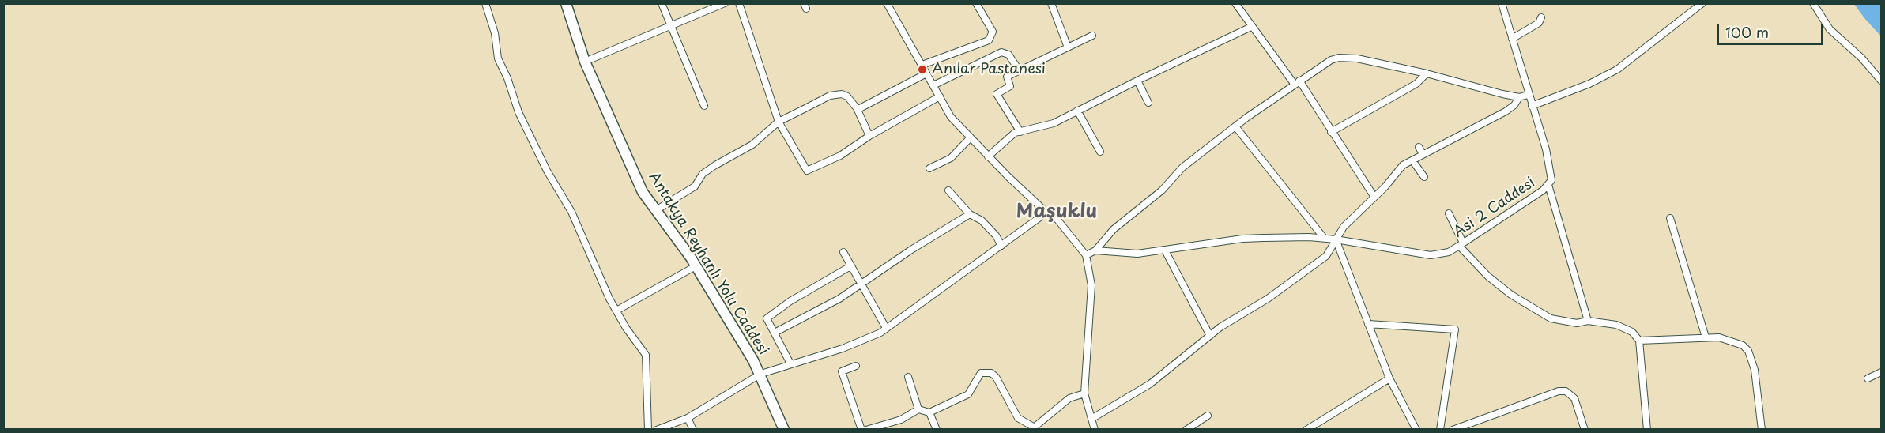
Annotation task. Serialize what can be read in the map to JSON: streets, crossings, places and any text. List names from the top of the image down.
{
  "streets": {
    "main road": ["Antakya Reyhanlı Yolu Caddesi"],
    "street": ["Asi 2 Caddesi"]
  },
  "districts": ["Maşuklu"],
  "places": ["Anılar Pastanesi"],
  "scale_bar": "100 m"
}
